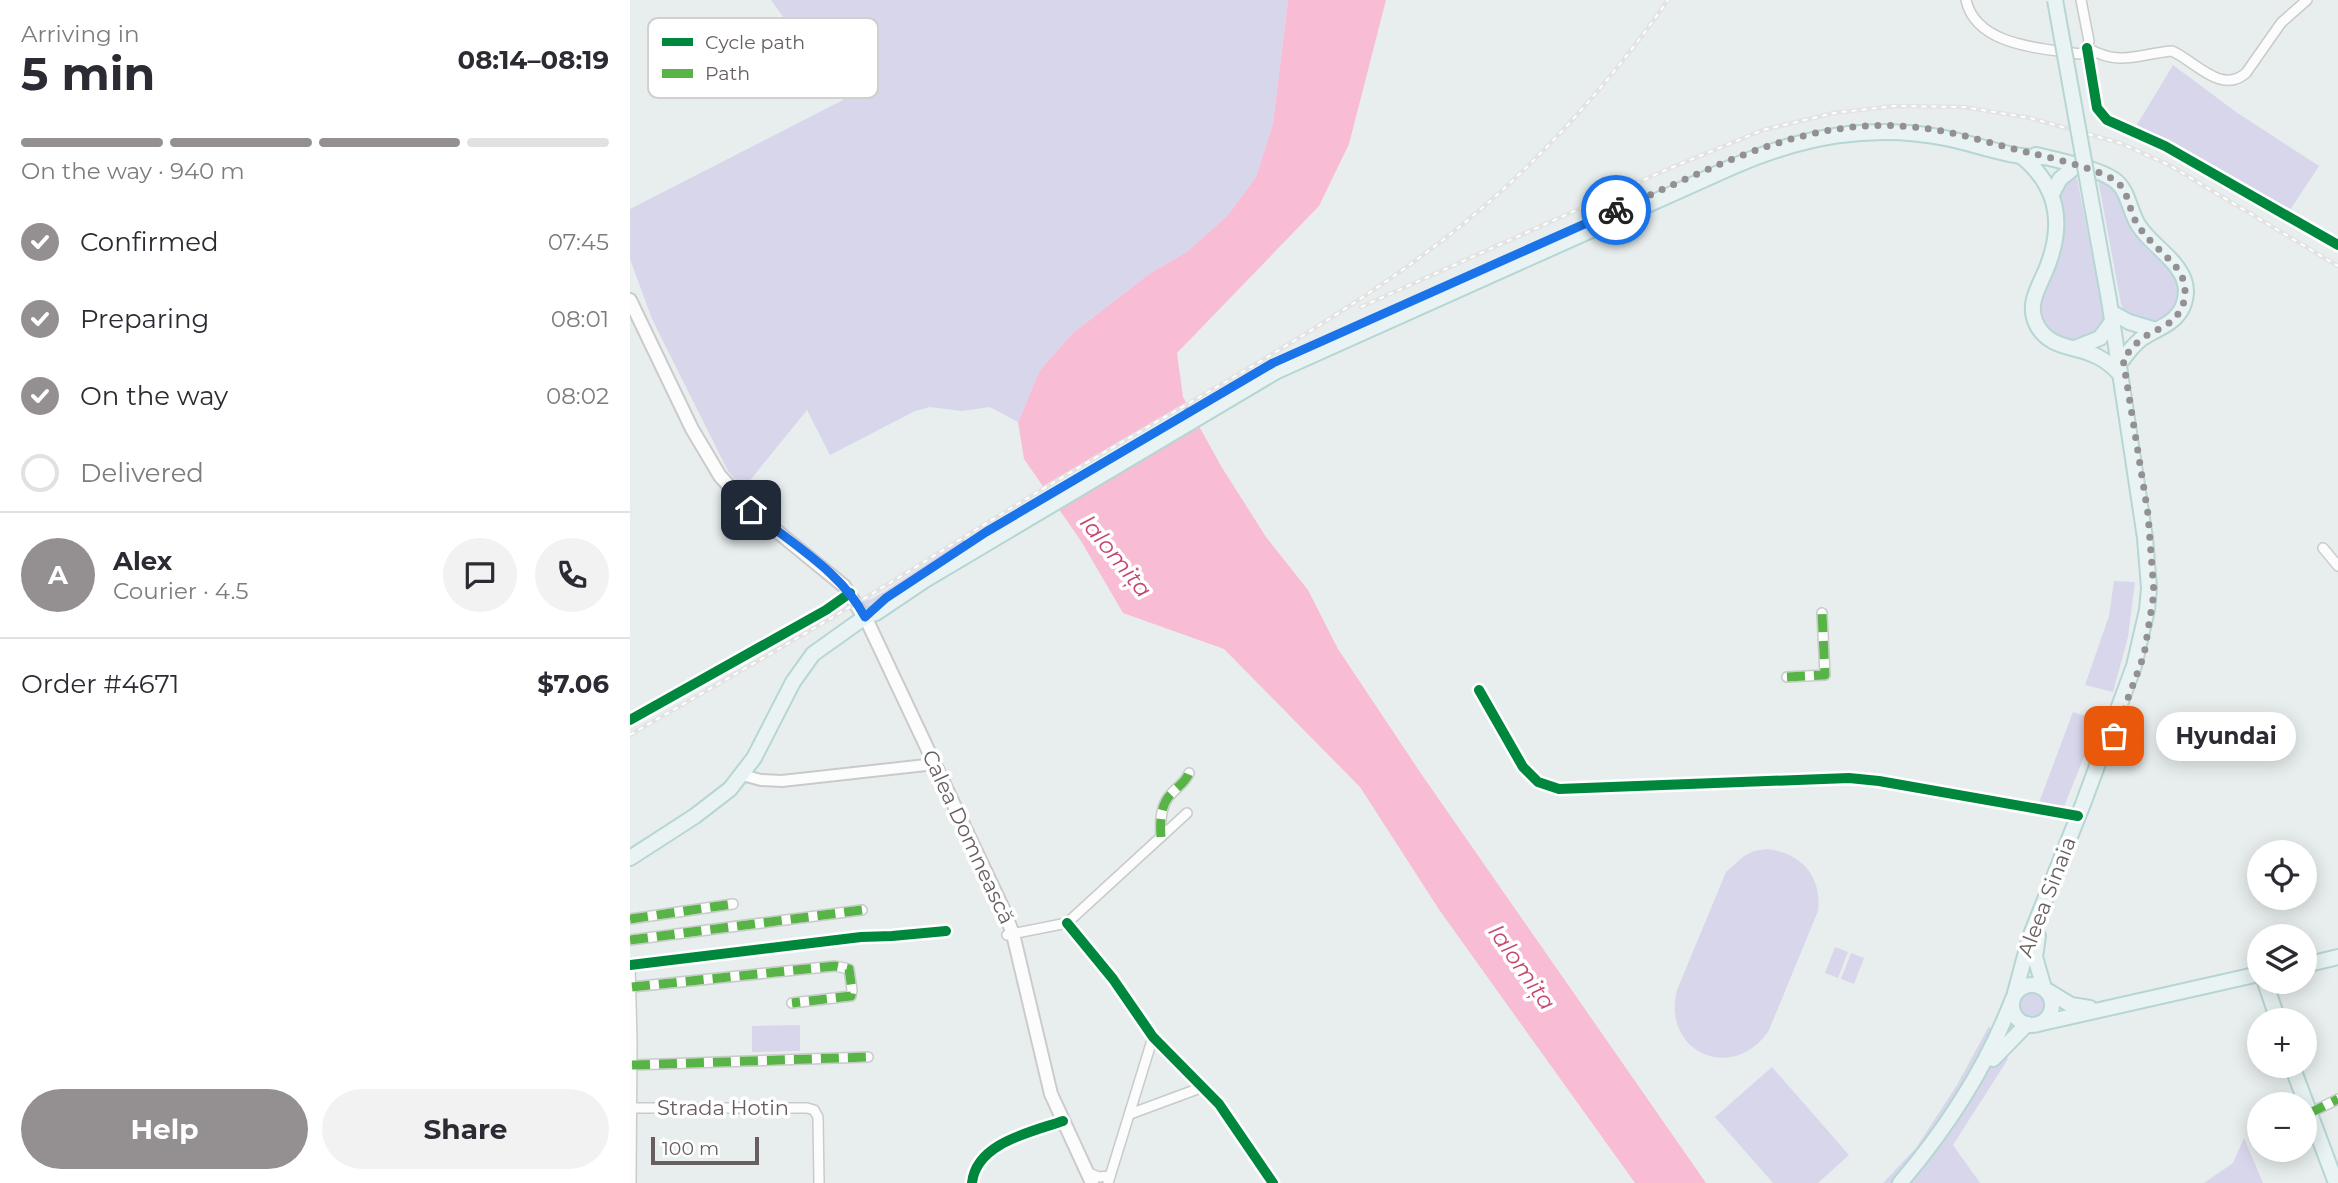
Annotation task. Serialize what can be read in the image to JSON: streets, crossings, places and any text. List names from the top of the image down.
{
  "streets": {
    "main road": ["Calea Domnească", "Aleea Sinaia"],
    "street": ["Strada Hotin"]
  },
  "water": ["Ialomița"],
  "places": ["Hyundai"],
  "legend": ["Cycle path", "Path"],
  "scale_bar": "100 m",
  "page": {
    "heading": ["5 min", "Arriving in", "08:14–08:19"],
    "panel": [
      "Alex",
      "Courier · 4.5",
      "Order #4671",
      "$7.06"
    ],
    "bar": "On the way · 940 m",
    "list": [
      ["Confirmed", "07:45"],
      ["Preparing", "08:01"],
      ["On the way", "08:02"],
      "Delivered"
    ],
    "round": "A",
    "bubble": "Hyundai",
    "map_buttons": ["+", "−"],
    "buttons": ["Help", "Share"],
    "scale": "100 m"
  }
}
